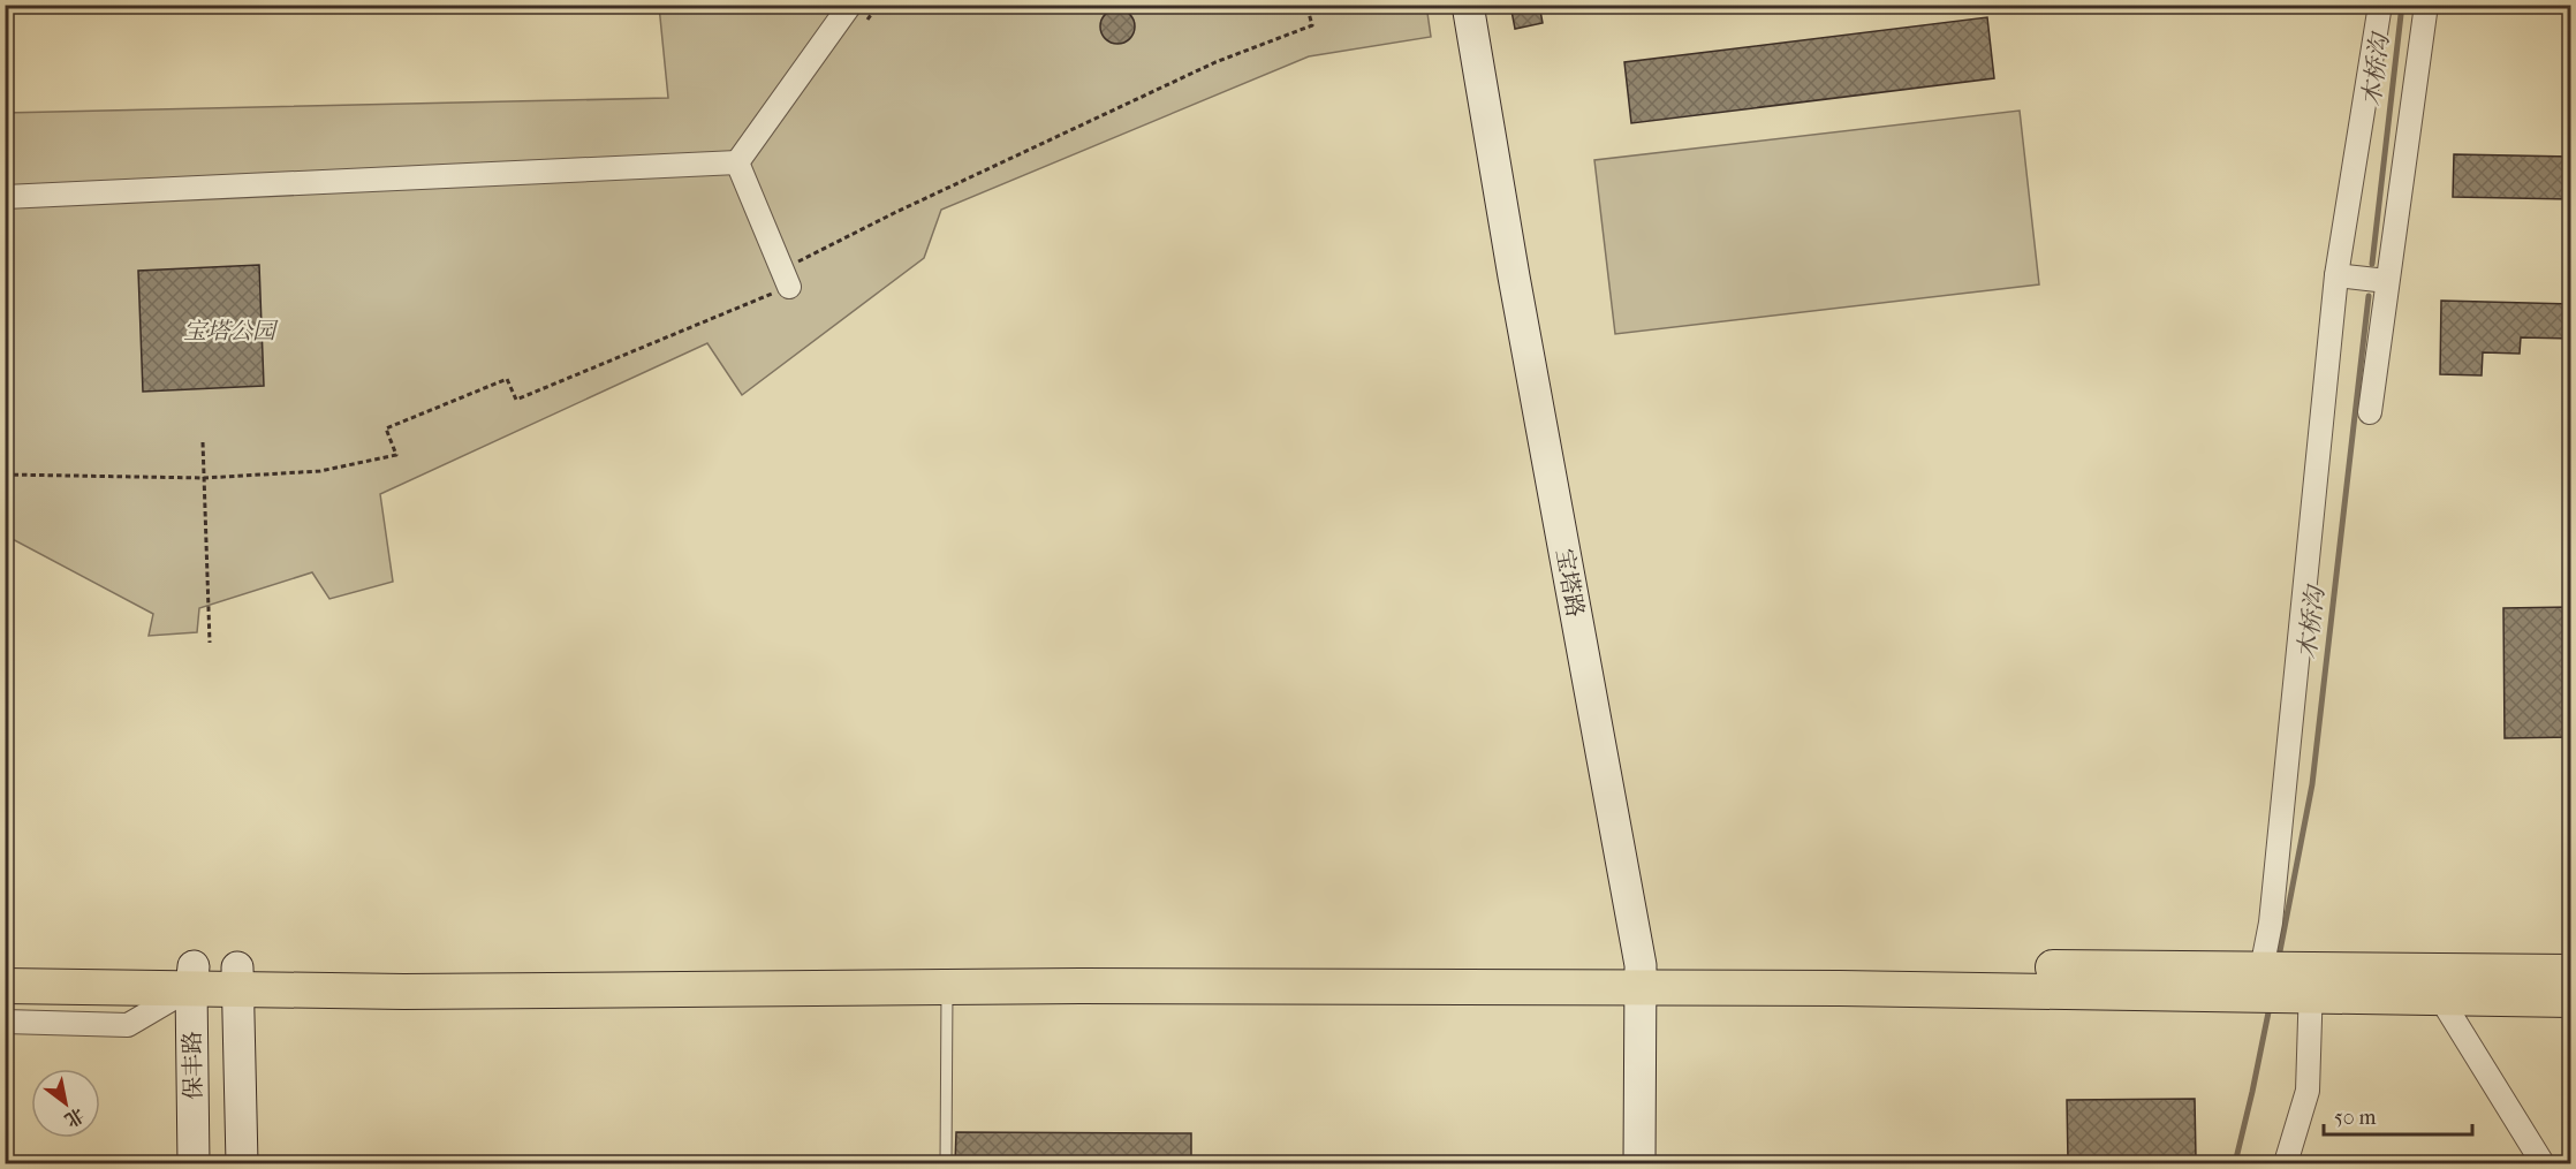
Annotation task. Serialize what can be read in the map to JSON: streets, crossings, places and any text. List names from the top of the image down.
{
  "streets": {
    "street": ["宝塔路", "保丰路"]
  },
  "water": ["木桥沟"],
  "parks": ["宝塔公园"],
  "scale_bar": "50 m",
  "north": "bottom right"
}
